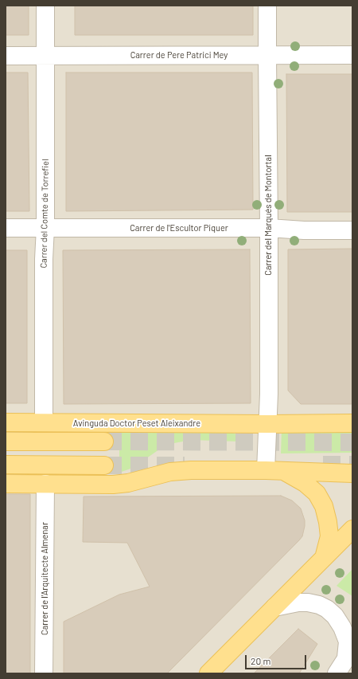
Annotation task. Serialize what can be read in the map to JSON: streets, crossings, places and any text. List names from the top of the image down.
{
  "streets": {
    "main road": ["Avinguda Doctor Peset Aleixandre"],
    "street": [
      "Carrer de Pere Patrici Mey",
      "Carrer del Comte de Torrefiel",
      "Carrer del Marqués de Montortal",
      "Carrer de l'Escultor Piquer",
      "Carrer de l'Arquitecte Almenar"
    ]
  },
  "crossings": [
    ["Carrer de Pere Patrici Mey", "Carrer del Comte de Torrefiel"],
    ["Carrer de Pere Patrici Mey", "Carrer del Marqués de Montortal"],
    ["Carrer del Comte de Torrefiel", "Carrer de l'Escultor Piquer"],
    ["Carrer del Comte de Torrefiel", "Avinguda Doctor Peset Aleixandre"],
    ["Carrer del Marqués de Montortal", "Carrer de l'Escultor Piquer"],
    ["Carrer del Marqués de Montortal", "Avinguda Doctor Peset Aleixandre"]
  ],
  "scale_bar": "20 m"
}
